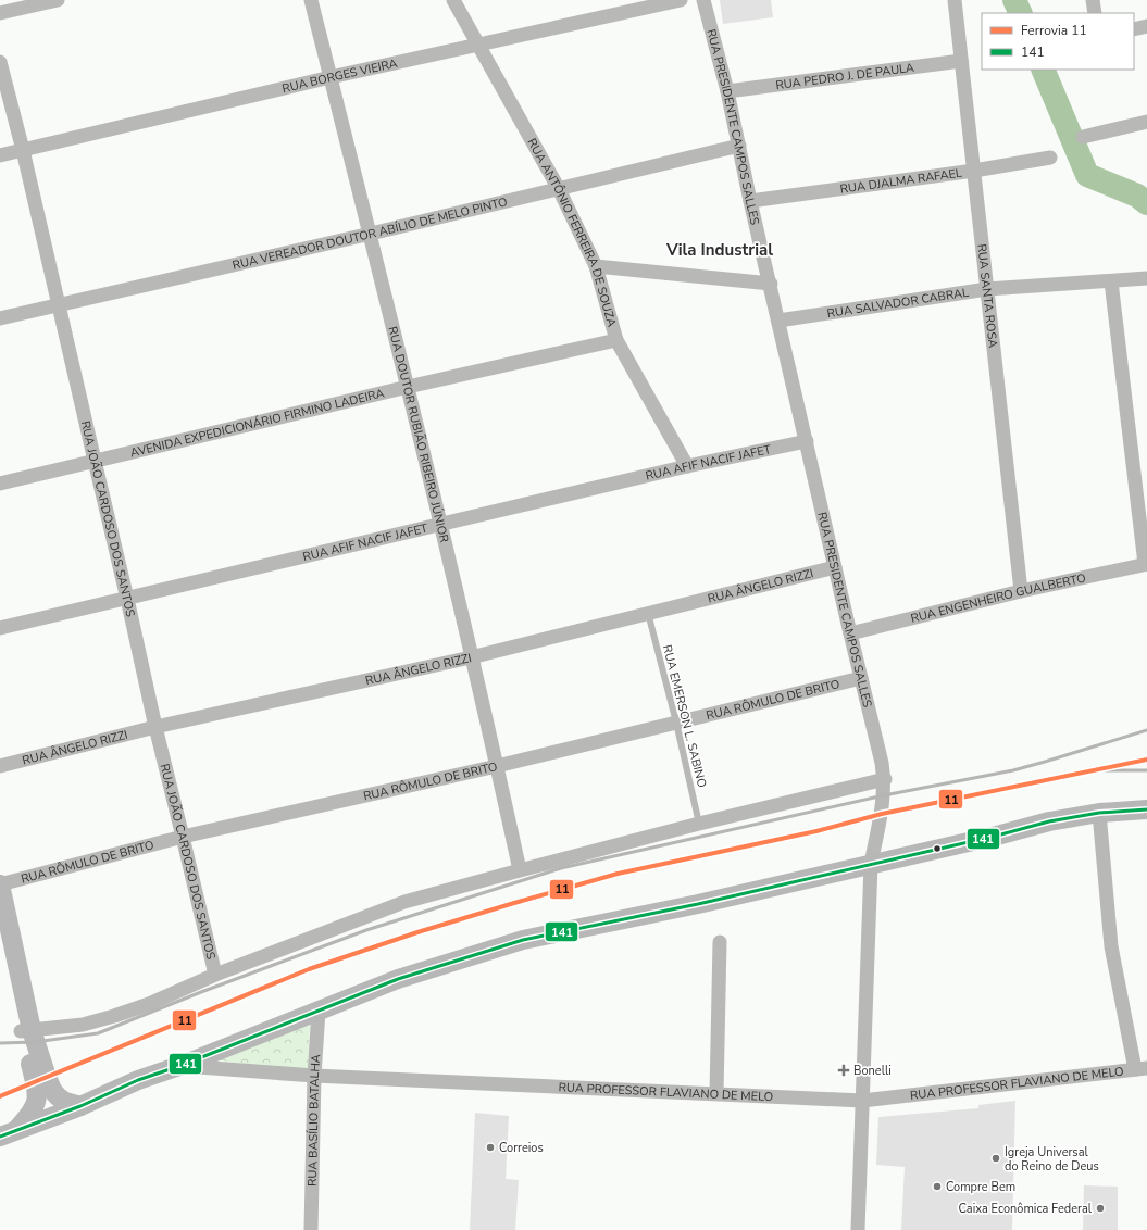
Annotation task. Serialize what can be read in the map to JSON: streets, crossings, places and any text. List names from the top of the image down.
{
  "streets": {
    "street": [
      "RUA BORGES VIEIRA",
      "RUA PEDRO J. DE PAULA",
      "RUA PRESIDENTE CAMPOS SALLES",
      "RUA DJALMA RAFAEL",
      "RUA VEREADOR DOUTOR ABÍLIO DE MELO PINTO",
      "RUA ANTÔNIO FERREIRA DE SOUZA",
      "RUA SANTA ROSA",
      "RUA SALVADOR CABRAL",
      "AVENIDA EXPEDICIONÁRIO FIRMINO LADEIRA",
      "RUA DOUTOR RUBIÃO RIBEIRO JÚNIOR",
      "RUA AFIF NACIF JAFET",
      "RUA JOÃO CARDOSO DOS SANTOS",
      "RUA ÂNGELO RIZZI",
      "RUA ENGENHEIRO GUALBERTO",
      "RUA RÔMULO DE BRITO",
      "RUA PROFESSOR FLAVIANO DE MELO",
      "RUA BASÍLIO BATALHA"
    ],
    "lane": ["RUA EMERSON L. SABINO"]
  },
  "crossings": [
    ["RUA BORGES VIEIRA", "RUA ANTÔNIO FERREIRA DE SOUZA"],
    ["RUA BORGES VIEIRA", "RUA DOUTOR RUBIÃO RIBEIRO JÚNIOR"],
    ["RUA BORGES VIEIRA", "RUA JOÃO CARDOSO DOS SANTOS"],
    ["RUA PEDRO J. DE PAULA", "RUA PRESIDENTE CAMPOS SALLES"],
    ["RUA PEDRO J. DE PAULA", "RUA SANTA ROSA"],
    ["RUA PRESIDENTE CAMPOS SALLES", "RUA DJALMA RAFAEL"],
    ["RUA PRESIDENTE CAMPOS SALLES", "RUA VEREADOR DOUTOR ABÍLIO DE MELO PINTO"],
    ["RUA PRESIDENTE CAMPOS SALLES", "RUA SALVADOR CABRAL"],
    ["RUA PRESIDENTE CAMPOS SALLES", "RUA AFIF NACIF JAFET"],
    ["RUA PRESIDENTE CAMPOS SALLES", "RUA ÂNGELO RIZZI"],
    ["RUA PRESIDENTE CAMPOS SALLES", "RUA ENGENHEIRO GUALBERTO"],
    ["RUA PRESIDENTE CAMPOS SALLES", "RUA RÔMULO DE BRITO"],
    ["RUA PRESIDENTE CAMPOS SALLES", "RUA PROFESSOR FLAVIANO DE MELO"],
    ["RUA DJALMA RAFAEL", "RUA SANTA ROSA"],
    ["RUA VEREADOR DOUTOR ABÍLIO DE MELO PINTO", "RUA ANTÔNIO FERREIRA DE SOUZA"],
    ["RUA VEREADOR DOUTOR ABÍLIO DE MELO PINTO", "RUA DOUTOR RUBIÃO RIBEIRO JÚNIOR"],
    ["RUA VEREADOR DOUTOR ABÍLIO DE MELO PINTO", "RUA JOÃO CARDOSO DOS SANTOS"],
    ["RUA ANTÔNIO FERREIRA DE SOUZA", "AVENIDA EXPEDICIONÁRIO FIRMINO LADEIRA"],
    ["RUA ANTÔNIO FERREIRA DE SOUZA", "RUA AFIF NACIF JAFET"],
    ["RUA SANTA ROSA", "RUA SALVADOR CABRAL"],
    ["RUA SANTA ROSA", "RUA ENGENHEIRO GUALBERTO"],
    ["AVENIDA EXPEDICIONÁRIO FIRMINO LADEIRA", "RUA DOUTOR RUBIÃO RIBEIRO JÚNIOR"],
    ["AVENIDA EXPEDICIONÁRIO FIRMINO LADEIRA", "RUA JOÃO CARDOSO DOS SANTOS"],
    ["RUA DOUTOR RUBIÃO RIBEIRO JÚNIOR", "RUA AFIF NACIF JAFET"],
    ["RUA DOUTOR RUBIÃO RIBEIRO JÚNIOR", "RUA ÂNGELO RIZZI"],
    ["RUA DOUTOR RUBIÃO RIBEIRO JÚNIOR", "RUA RÔMULO DE BRITO"],
    ["RUA AFIF NACIF JAFET", "RUA JOÃO CARDOSO DOS SANTOS"],
    ["RUA JOÃO CARDOSO DOS SANTOS", "RUA ÂNGELO RIZZI"],
    ["RUA JOÃO CARDOSO DOS SANTOS", "RUA RÔMULO DE BRITO"],
    ["RUA ÂNGELO RIZZI", "RUA EMERSON L. SABINO"],
    ["RUA RÔMULO DE BRITO", "RUA EMERSON L. SABINO"],
    ["RUA PROFESSOR FLAVIANO DE MELO", "RUA BASÍLIO BATALHA"]
  ],
  "districts": ["Vila Industrial"],
  "places": {
    "health": ["Bonelli"],
    "other": [
      "Correios",
      "Igreja Universal do Reino de Deus",
      "Compre Bem",
      "Caixa Econômica Federal"
    ]
  },
  "lines": ["rail line 11", "transit line 141"],
  "legend": ["Ferrovia 11", "141"]
}
